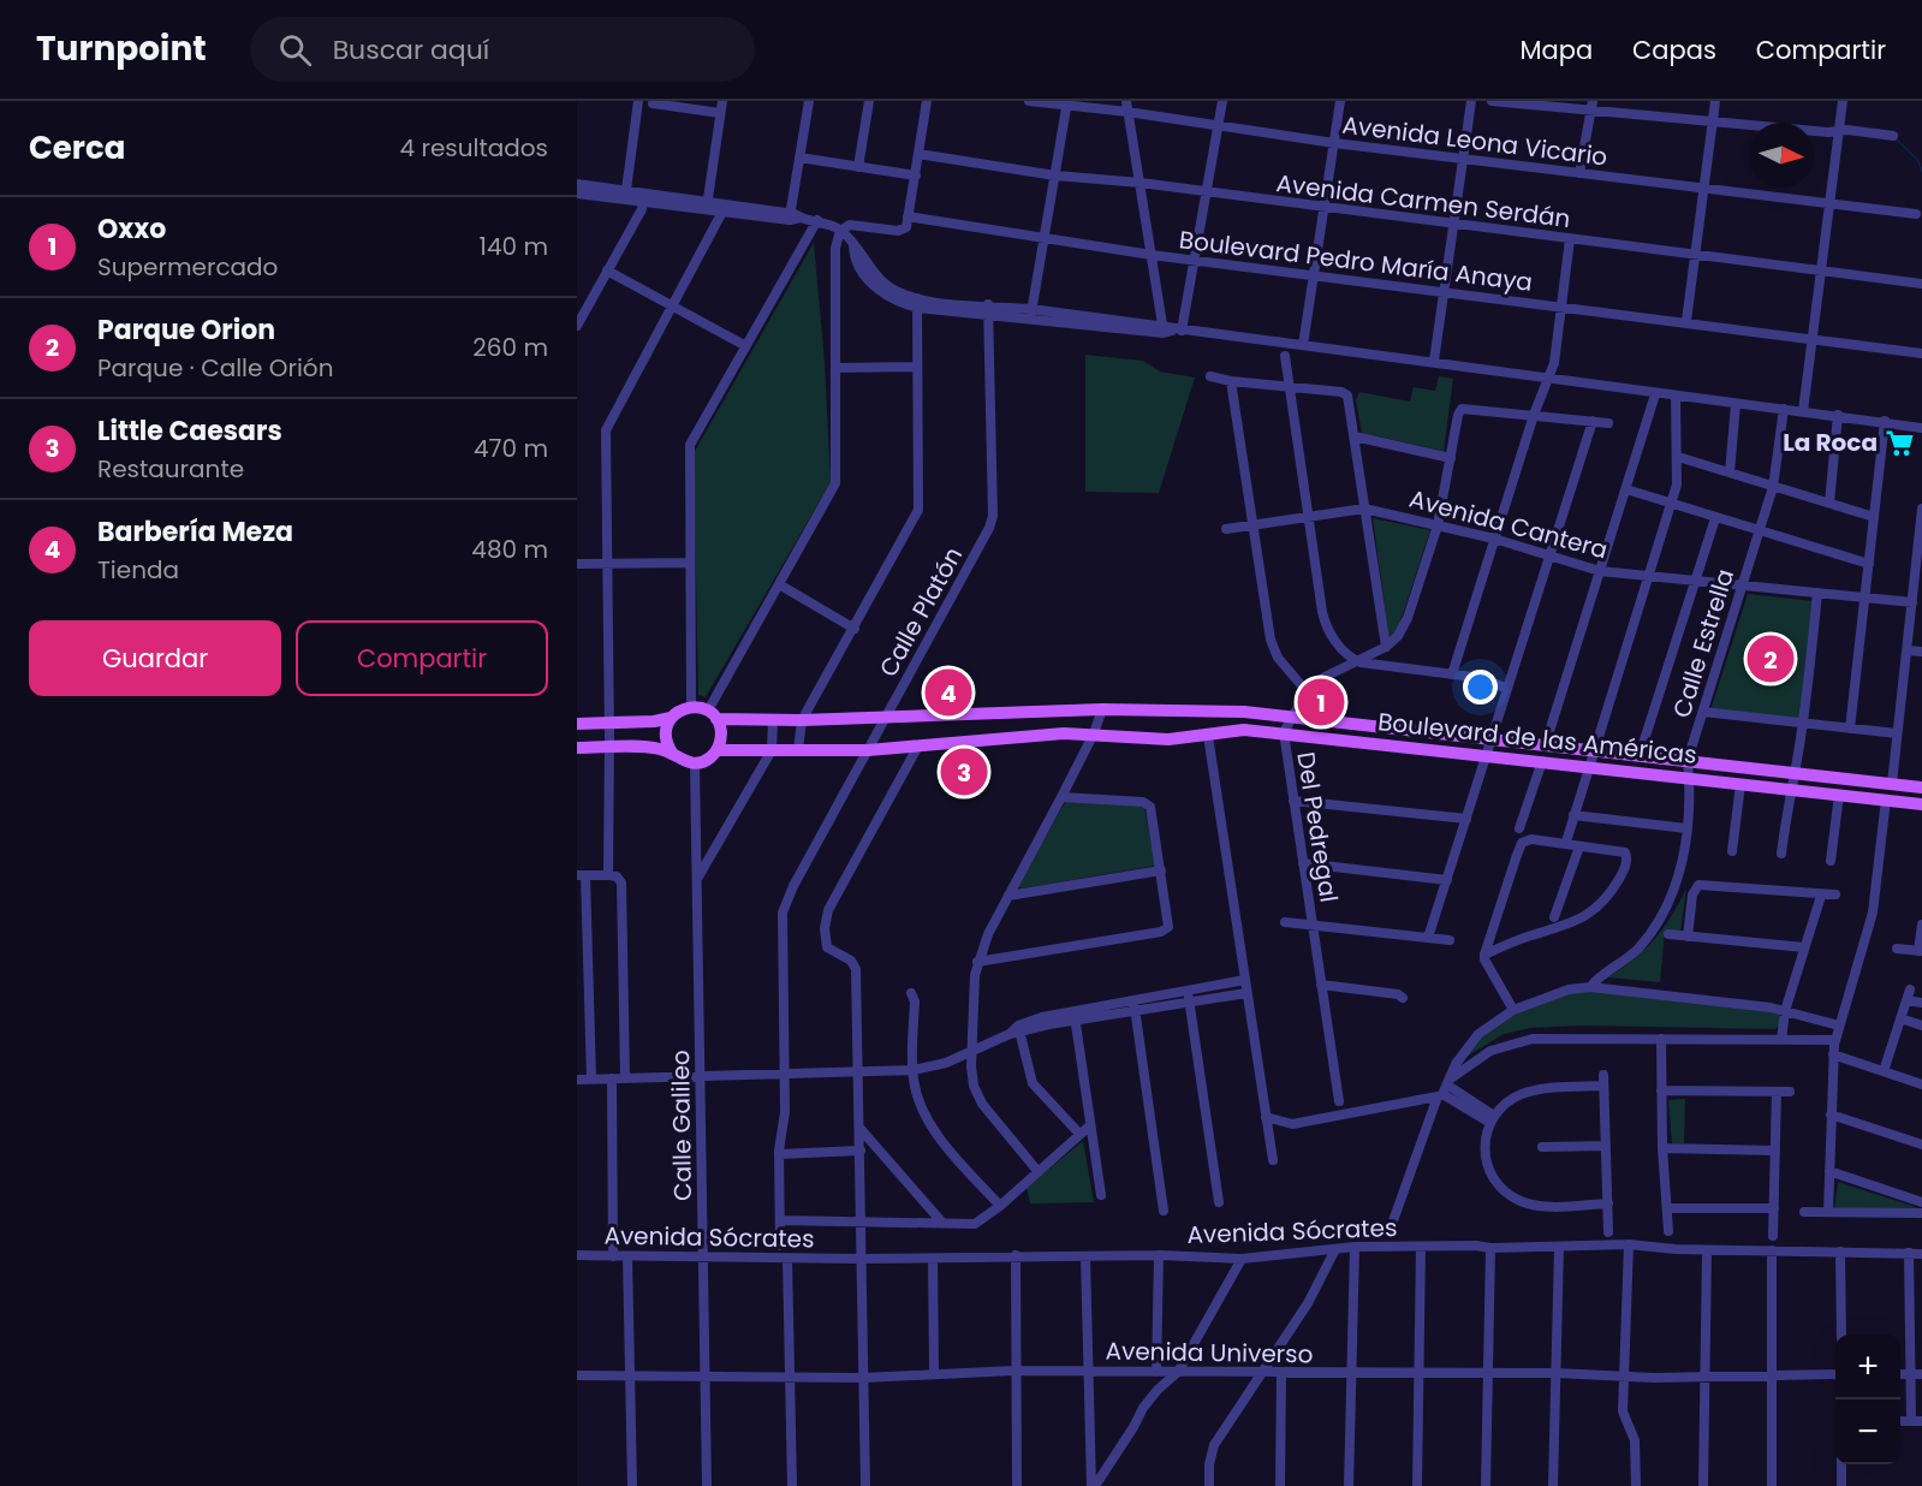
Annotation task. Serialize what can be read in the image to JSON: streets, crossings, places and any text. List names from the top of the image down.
{
  "streets": {
    "main road": ["Boulevard de las Américas"],
    "street": [
      "Avenida Leona Vicario",
      "Avenida Carmen Serdán",
      "Boulevard Pedro María Anaya",
      "Avenida Cantera",
      "Calle Platón",
      "Calle Estrella",
      "Del Pedregal",
      "Calle Galileo",
      "Avenida Sócrates",
      "Avenida Universo"
    ]
  },
  "crossings": [
    ["Avenida Cantera", "Calle Estrella"],
    ["Avenida Cantera", "Del Pedregal"],
    ["Calle Platón", "Boulevard de las Américas"],
    ["Calle Estrella", "Boulevard de las Américas"],
    ["Boulevard de las Américas", "Del Pedregal"],
    ["Boulevard de las Américas", "Calle Galileo"],
    ["Calle Galileo", "Avenida Sócrates"],
    ["Calle Galileo", "Avenida Universo"]
  ],
  "places": {
    "supermarket": ["La Roca"]
  },
  "north": "right",
  "page": {
    "header": "Turnpoint",
    "search": "Buscar aquí",
    "nav": ["Mapa", "Capas", "Compartir"],
    "heading": ["Cerca", "4 resultados"],
    "list": [
      {
        "mark": "1",
        "name": "Oxxo",
        "note": "Supermercado",
        "value": "140 m"
      },
      {
        "mark": "2",
        "name": "Parque Orion",
        "note": "Parque · Calle Orión",
        "value": "260 m"
      },
      {
        "mark": "3",
        "name": "Little Caesars",
        "note": "Restaurante",
        "value": "470 m"
      },
      {
        "mark": "4",
        "name": "Barbería Meza",
        "note": "Tienda",
        "value": "480 m"
      }
    ],
    "buttons": ["Guardar", "Compartir"],
    "pins": [
      "2",
      "4",
      "1",
      "3"
    ],
    "map_buttons": ["+", "−"]
  }
}
